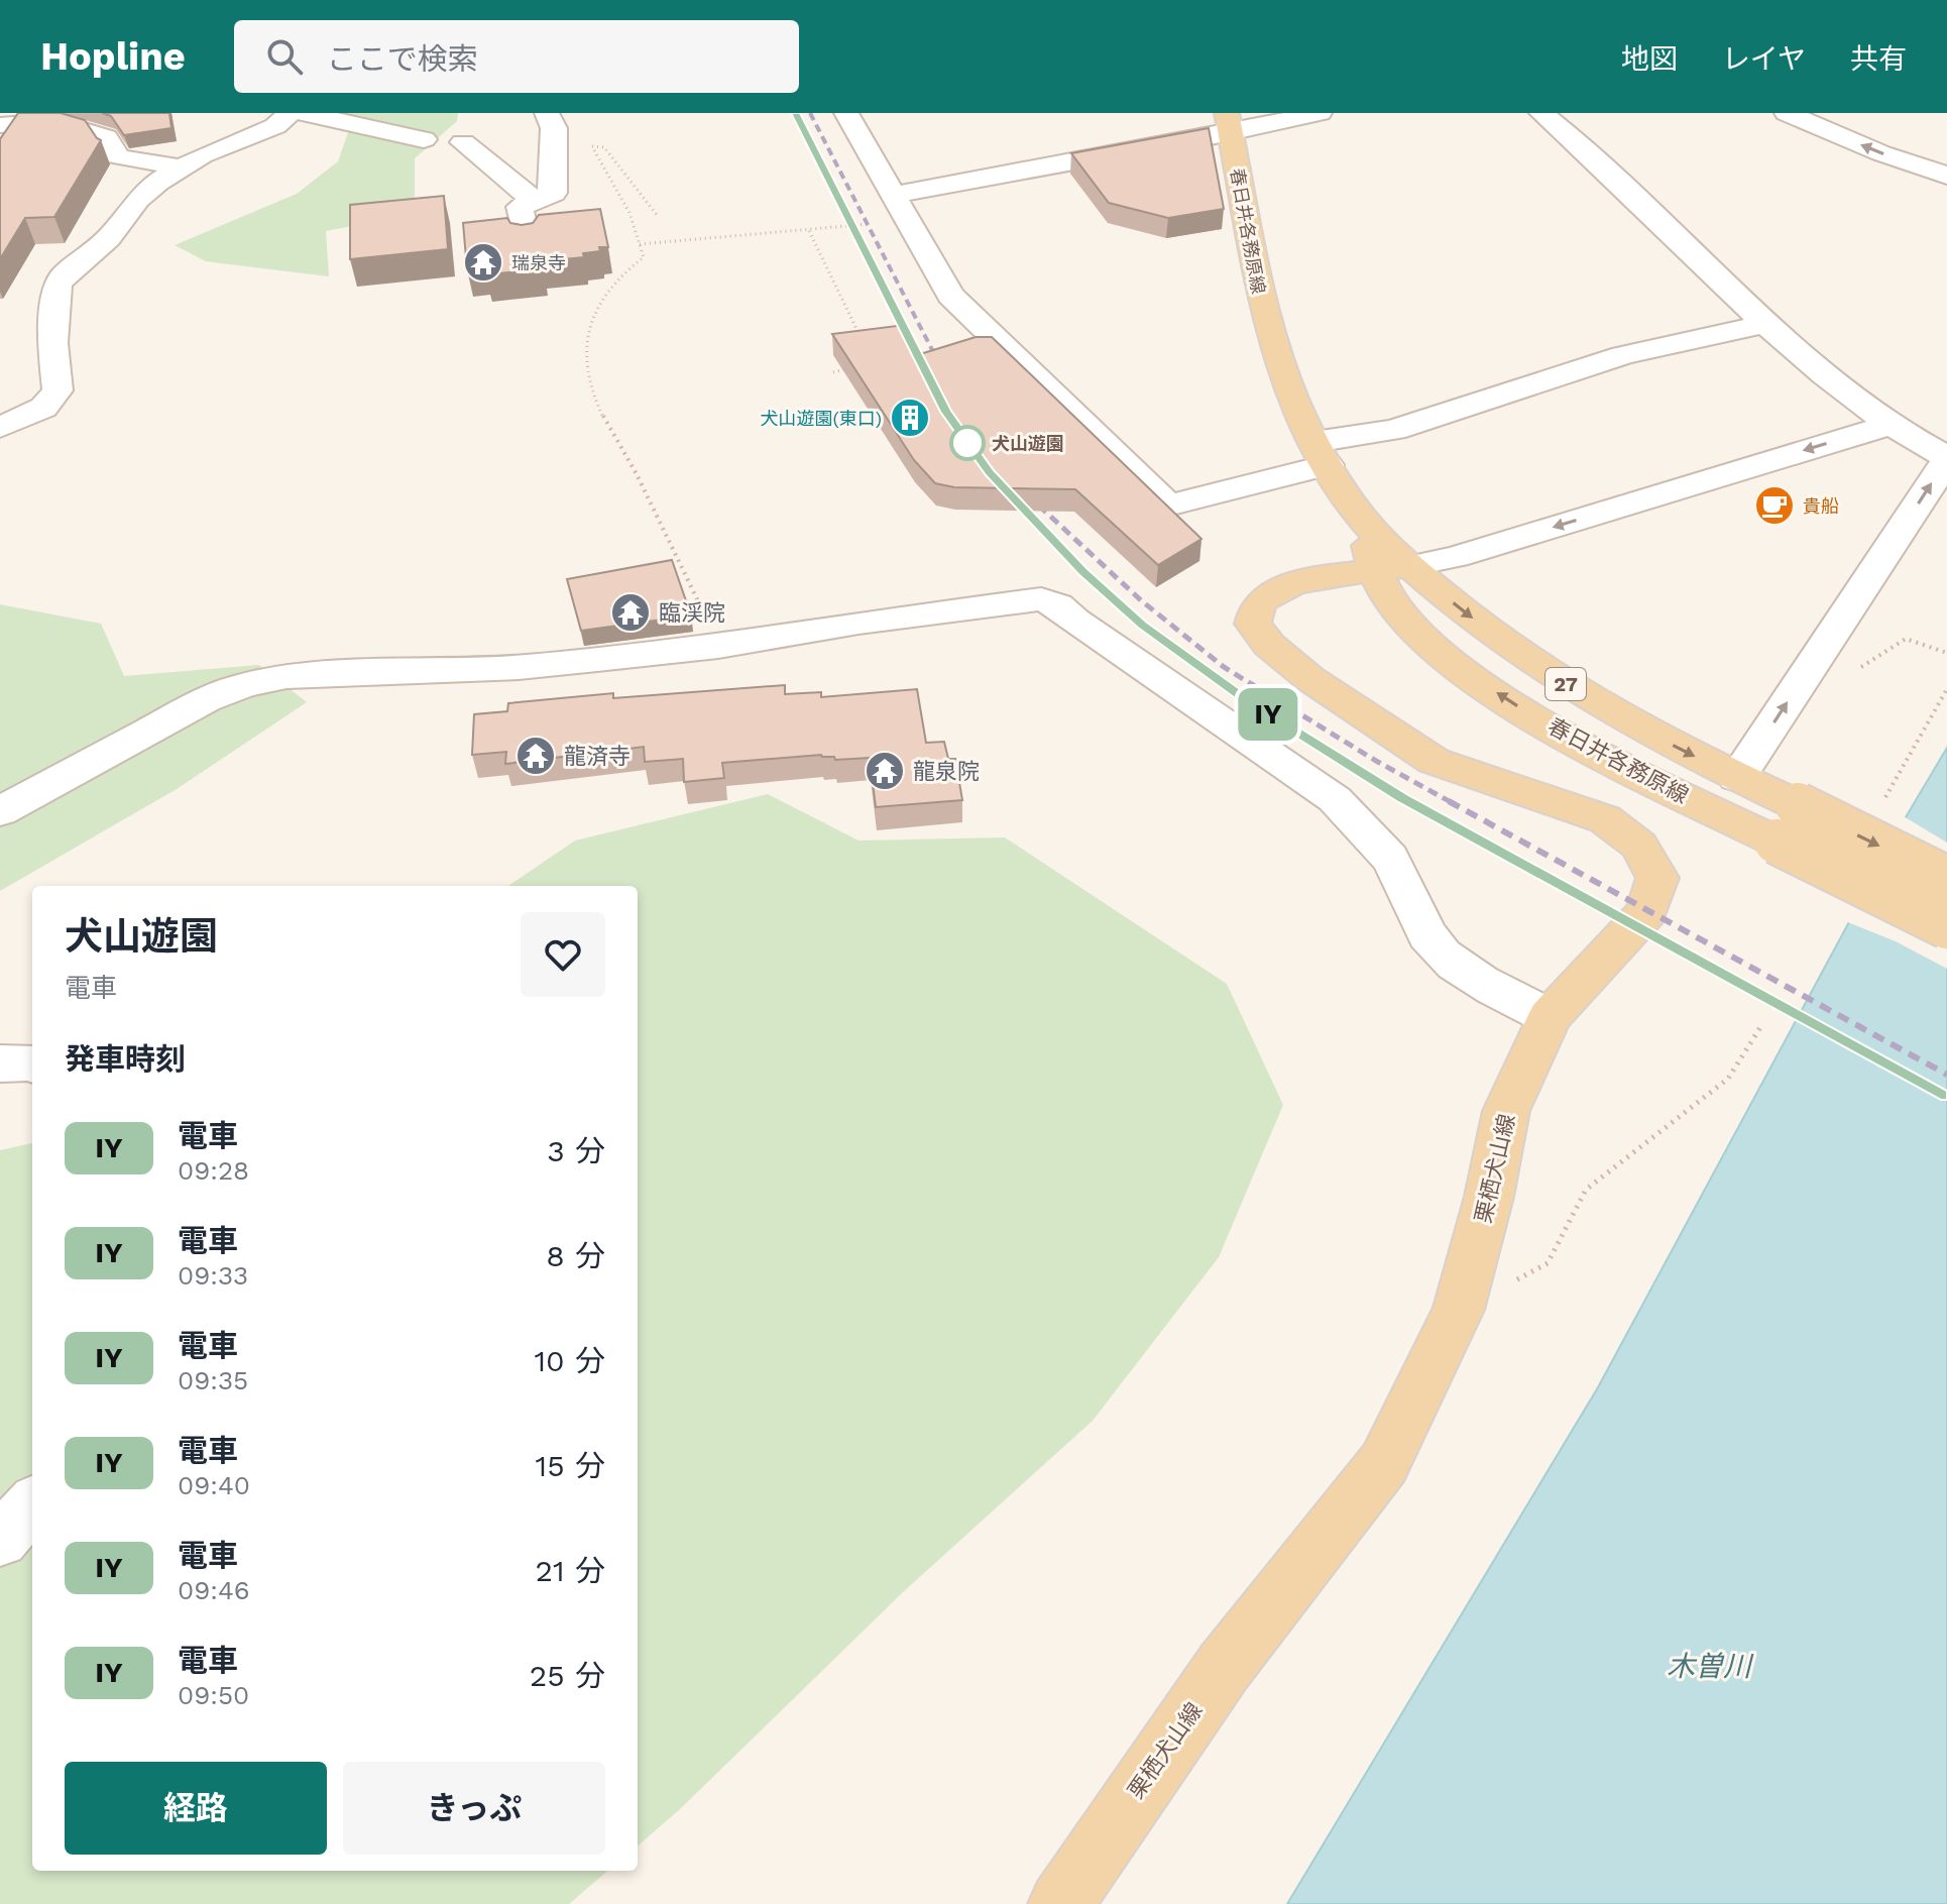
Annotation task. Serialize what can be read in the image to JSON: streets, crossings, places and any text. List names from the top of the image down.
{
  "streets": {
    "main road": ["春日井各務原線", "27", "栗栖犬山線"]
  },
  "crossings": [
    ["春日井各務原線", "栗栖犬山線"]
  ],
  "water": ["木曽川"],
  "places": {
    "temple": [
      "瑞泉寺",
      "臨渓院",
      "龍済寺",
      "龍泉院"
    ],
    "building": ["犬山遊園(東口)"],
    "other": ["犬山遊園"],
    "cafe": ["貴船"]
  },
  "page": {
    "header": "Hopline",
    "search": "ここで検索",
    "nav": ["地図", "レイヤ", "共有"],
    "on_map": "IY",
    "heading": [
      ["犬山遊園", "電車"],
      "発車時刻"
    ],
    "list": [
      {
        "mark": "IY",
        "name": "電車",
        "note": "09:28",
        "value": "3 分"
      },
      {
        "mark": "IY",
        "name": "電車",
        "note": "09:33",
        "value": "8 分"
      },
      {
        "mark": "IY",
        "name": "電車",
        "note": "09:35",
        "value": "10 分"
      },
      {
        "mark": "IY",
        "name": "電車",
        "note": "09:40",
        "value": "15 分"
      },
      {
        "mark": "IY",
        "name": "電車",
        "note": "09:46",
        "value": "21 分"
      },
      {
        "mark": "IY",
        "name": "電車",
        "note": "09:50",
        "value": "25 分"
      }
    ],
    "buttons": ["経路", "きっぷ"]
  }
}
